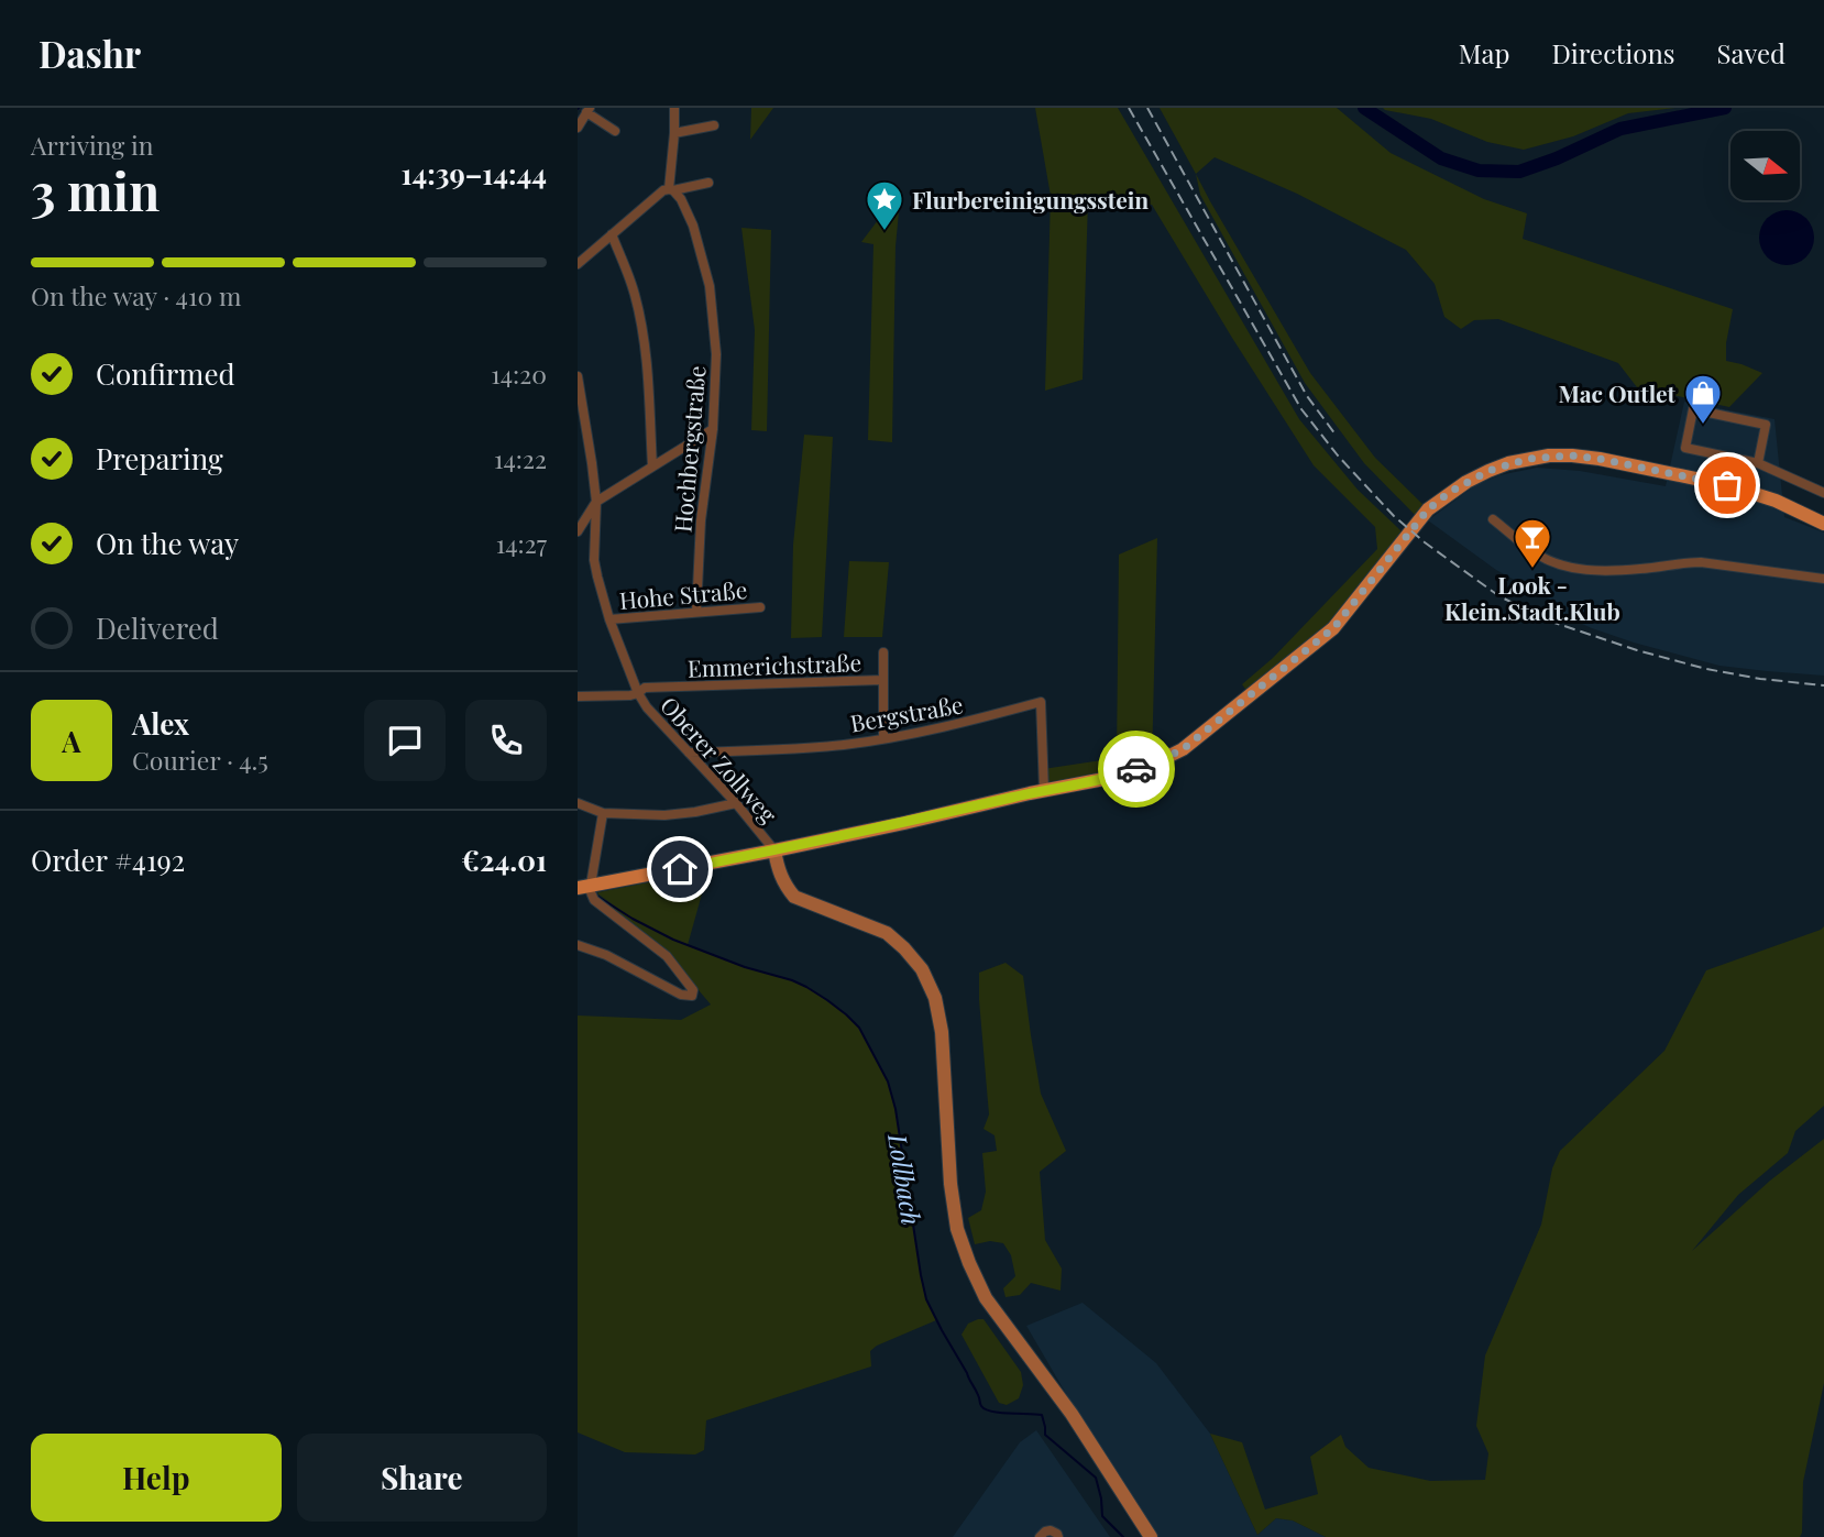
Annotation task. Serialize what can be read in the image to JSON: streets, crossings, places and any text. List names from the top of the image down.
{
  "streets": {
    "street": [
      "Hochbergstraße",
      "Hohe Straße",
      "Emmerichstraße",
      "Bergstraße",
      "Oberer Zollweg"
    ]
  },
  "crossings": [
    ["Hochbergstraße", "Hohe Straße"],
    ["Hohe Straße", "Oberer Zollweg"],
    ["Emmerichstraße", "Bergstraße"],
    ["Emmerichstraße", "Oberer Zollweg"],
    ["Bergstraße", "Oberer Zollweg"]
  ],
  "water": ["Lollbach"],
  "places": {
    "place": ["Flurbereinigungsstein"],
    "shop": ["Mac Outlet"],
    "bar": ["Look - Klein.Stadt.Klub"]
  },
  "north": "right",
  "page": {
    "header": "Dashr",
    "nav": ["Map", "Directions", "Saved"],
    "heading": ["3 min", "Arriving in", "14:39–14:44"],
    "panel": [
      "Alex",
      "Courier · 4.5",
      "Order #4192",
      "€24.01"
    ],
    "bar": "On the way · 410 m",
    "list": [
      ["Confirmed", "14:20"],
      ["Preparing", "14:22"],
      ["On the way", "14:27"],
      "Delivered"
    ],
    "round": "A",
    "buttons": ["Help", "Share"]
  }
}
